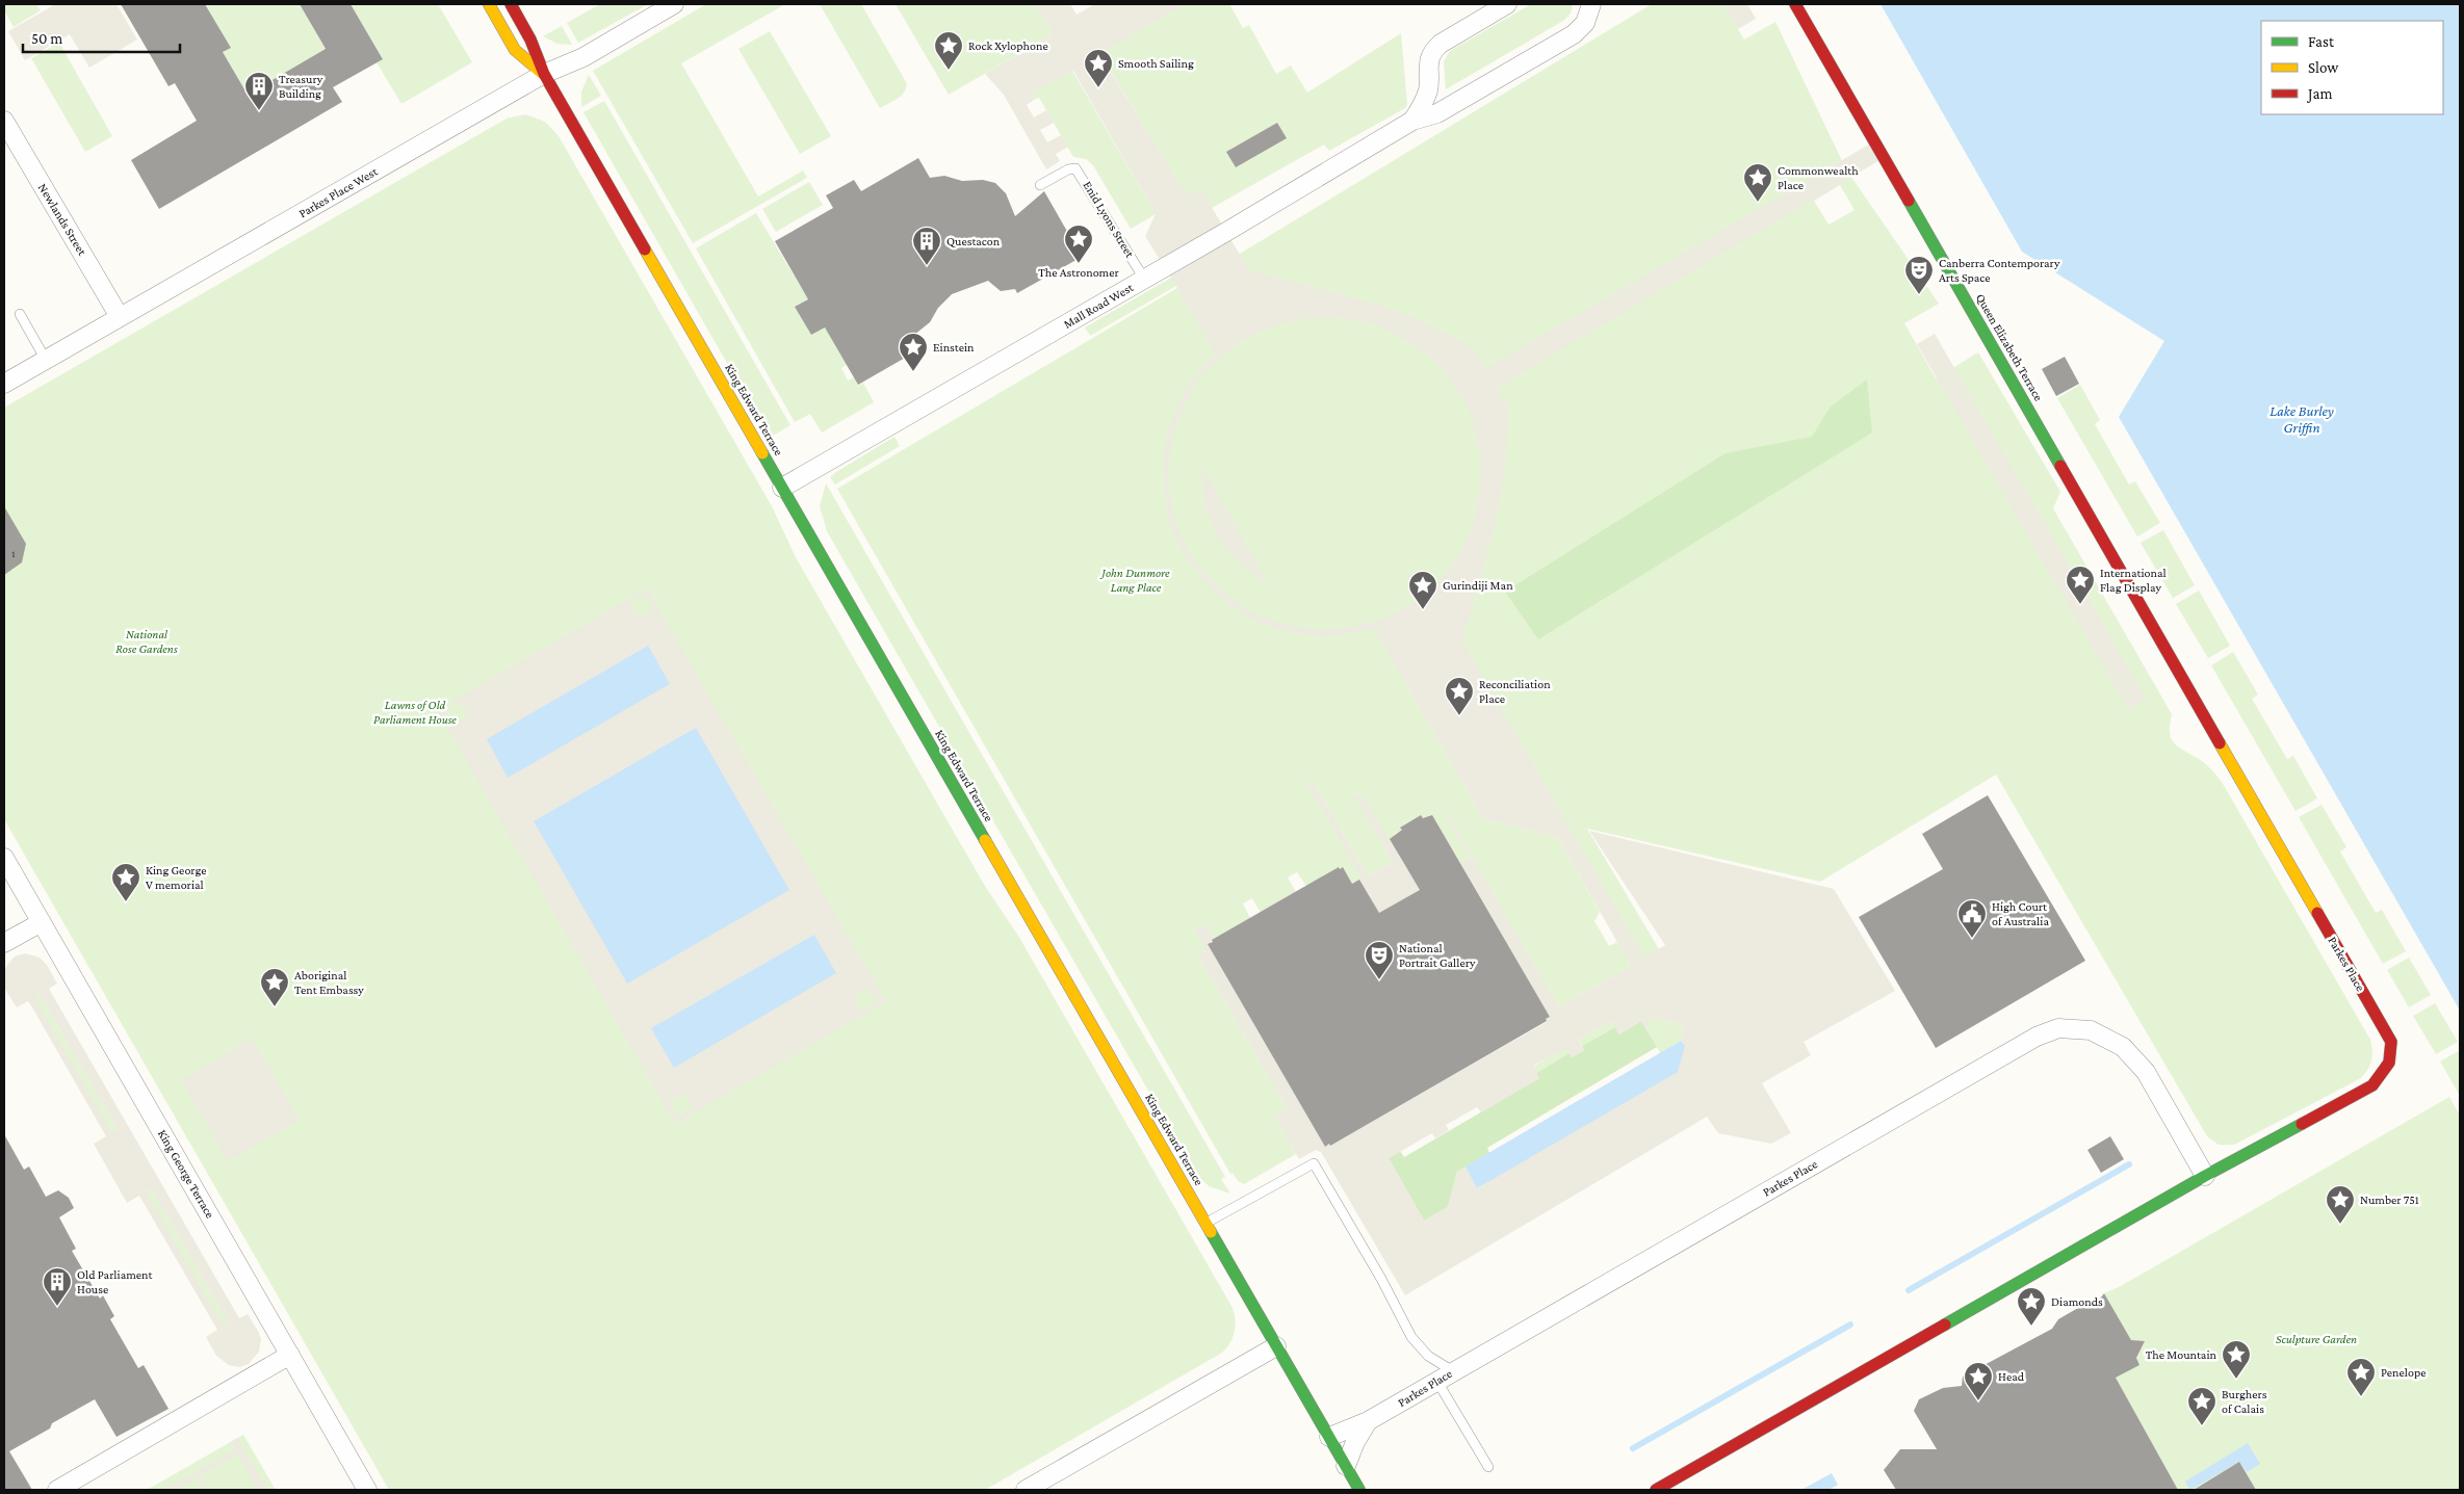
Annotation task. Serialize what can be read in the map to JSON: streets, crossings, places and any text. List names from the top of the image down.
{
  "streets": {
    "street": [
      "Parkes Place West",
      "Newlands Street",
      "Mall Road West",
      "Queen Elizabeth Terrace",
      "King Edward Terrace",
      "Parkes Place",
      "King George Terrace"
    ],
    "lane": ["Enid Lyons Street"]
  },
  "crossings": [
    ["Parkes Place West", "Newlands Street"],
    ["Parkes Place West", "King Edward Terrace"],
    ["Enid Lyons Street", "Mall Road West"],
    ["Mall Road West", "King Edward Terrace"],
    ["Queen Elizabeth Terrace", "Parkes Place"],
    ["King Edward Terrace", "Parkes Place"]
  ],
  "water": ["Lake Burley Griffin"],
  "parks": [
    "John Dunmore Lang Place",
    "National Rose Gardens",
    "Lawns of Old Parliament House",
    "Sculpture Garden"
  ],
  "places": {
    "place": [
      "Rock Xylophone",
      "Smooth Sailing",
      "Commonwealth Place",
      "The Astronomer",
      "Einstein",
      "International Flag Display",
      "Gurindiji Man",
      "Reconciliation Place",
      "King George V memorial",
      "Aboriginal Tent Embassy",
      "Number 751",
      "Diamonds",
      "The Mountain",
      "Penelope",
      "Head",
      "Burghers of Calais"
    ],
    "building": ["Treasury Building", "Questacon", "Old Parliament House"],
    "theatre": ["Canberra Contemporary Arts Space", "National Portrait Gallery"],
    "public building": ["High Court of Australia"]
  },
  "house_numbers": ["1"],
  "legend": ["Fast", "Slow", "Jam"],
  "scale_bar": "50 m"
}
